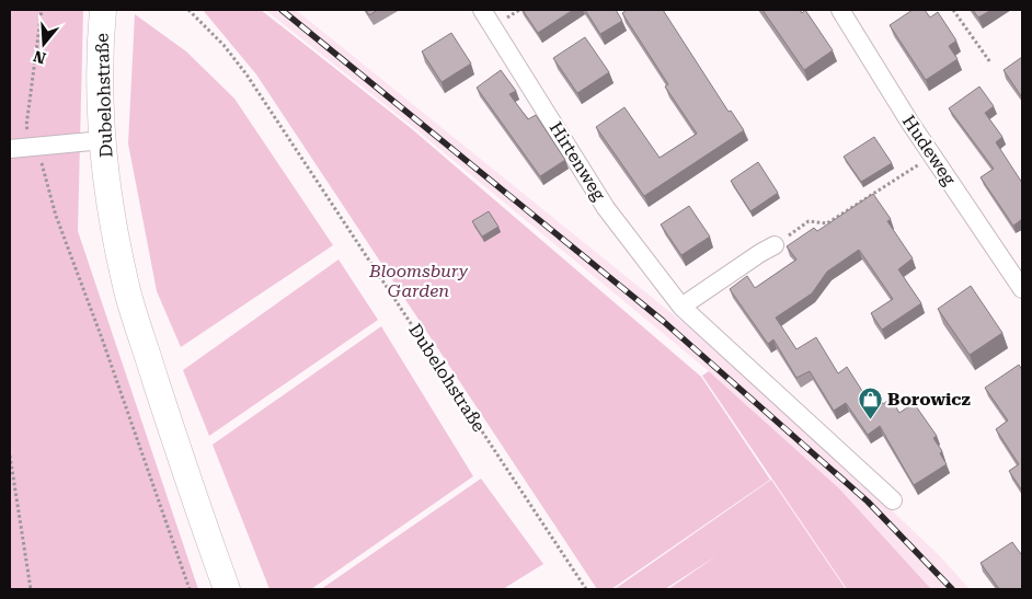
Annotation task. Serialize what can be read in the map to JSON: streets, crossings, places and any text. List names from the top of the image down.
{
  "streets": {
    "main road": ["Dubelohstraße"],
    "street": ["Hudeweg", "Hirtenweg"]
  },
  "parks": ["Bloomsbury Garden"],
  "places": {
    "shop": ["Borowicz"]
  },
  "north": "bottom"
}
